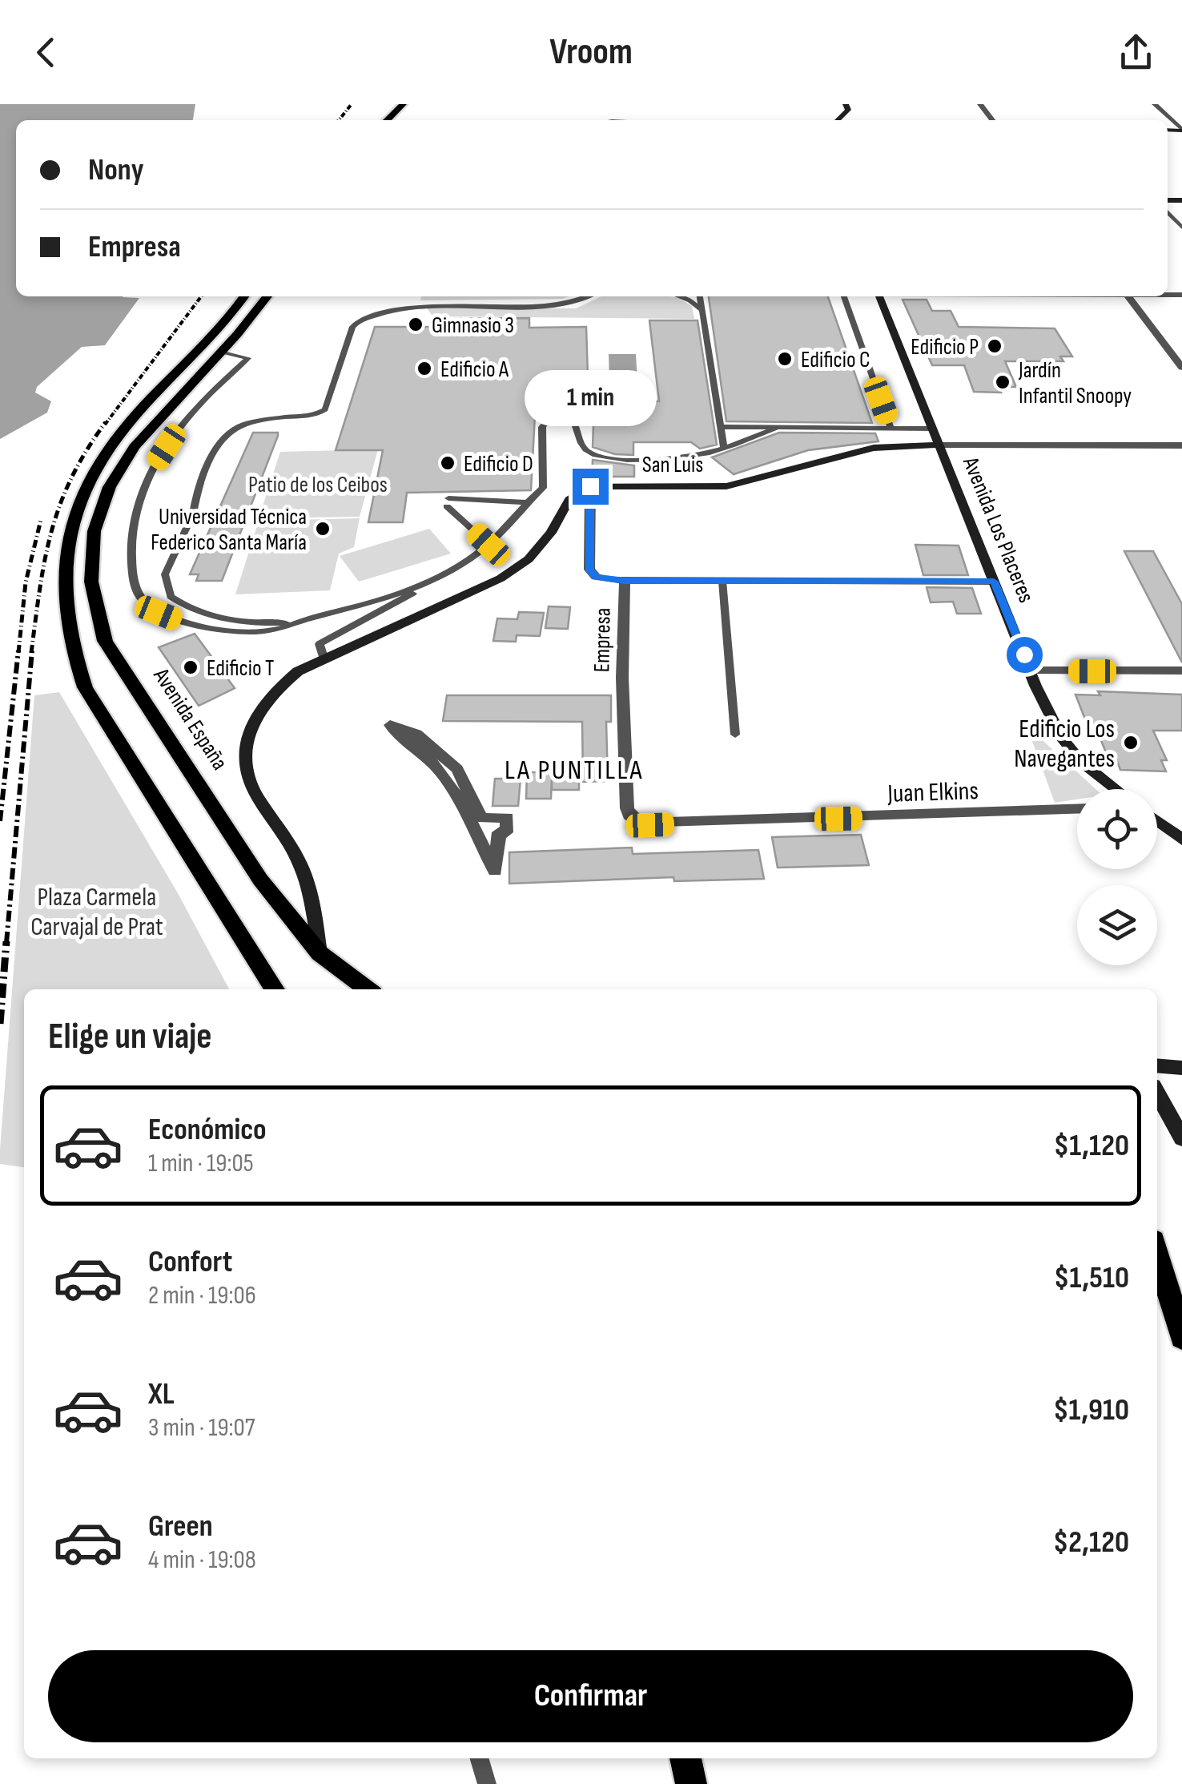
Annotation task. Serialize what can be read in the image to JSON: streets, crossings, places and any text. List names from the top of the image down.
{
  "streets": {
    "main road": ["San Luis", "Avenida Los Placeres", "Avenida España"],
    "street": ["Empresa", "Juan Elkins"]
  },
  "crossings": [
    ["San Luis", "Avenida Los Placeres"],
    ["San Luis", "Empresa"],
    ["Empresa", "Juan Elkins"]
  ],
  "districts": ["LA PUNTILLA"],
  "parks": ["Patio de los Ceibos", "Plaza Carmela Carvajal de Prat"],
  "places": [
    "Gimnasio 3",
    "Edificio P",
    "Edificio C",
    "Edificio A",
    "Jardín Infantil Snoopy",
    "Edificio D",
    "Universidad Técnica Federico Santa María",
    "Edificio T",
    "Edificio Los Navegantes"
  ],
  "page": {
    "header": "Vroom",
    "banner": ["Nony", "Empresa"],
    "bubble": "1 min",
    "heading": "Elige un viaje",
    "list": [
      {
        "name": "Económico",
        "note": "1 min · 19:05",
        "value": "$1,120"
      },
      {
        "name": "Confort",
        "note": "2 min · 19:06",
        "value": "$1,510"
      },
      {
        "name": "XL",
        "note": "3 min · 19:07",
        "value": "$1,910"
      },
      {
        "name": "Green",
        "note": "4 min · 19:08",
        "value": "$2,120"
      }
    ],
    "buttons": "Confirmar"
  }
}
